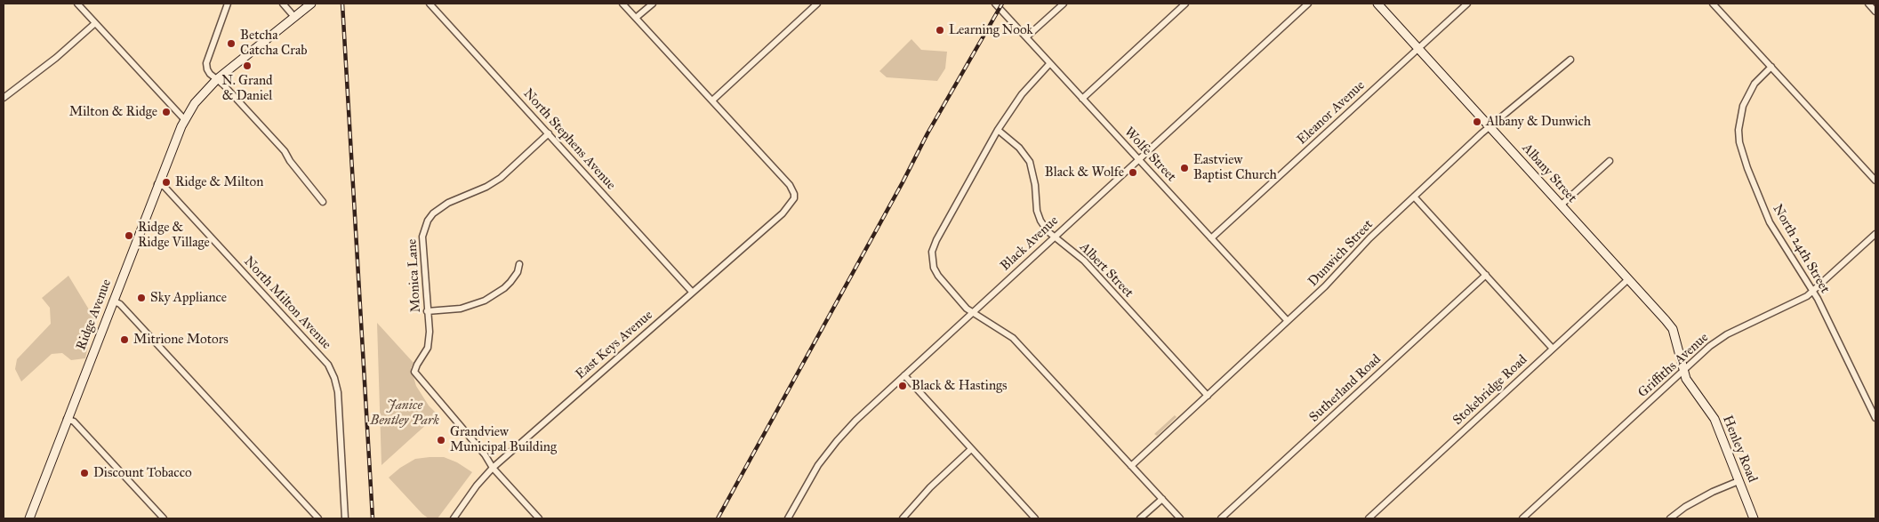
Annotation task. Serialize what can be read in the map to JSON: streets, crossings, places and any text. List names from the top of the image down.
{
  "streets": {
    "street": [
      "Eleanor Avenue",
      "North Stephens Avenue",
      "Wolfe Street",
      "Albany Street",
      "Black Avenue",
      "North 24th Street",
      "Dunwich Street",
      "Albert Street",
      "Monica Lane",
      "North Milton Avenue",
      "Ridge Avenue",
      "East Keys Avenue",
      "Griffiths Avenue",
      "Sutherland Road",
      "Stokebridge Road",
      "Henley Road"
    ]
  },
  "crossings": [
    ["Eleanor Avenue", "Wolfe Street"],
    ["Eleanor Avenue", "Albany Street"],
    ["North Stephens Avenue", "Monica Lane"],
    ["North Stephens Avenue", "East Keys Avenue"],
    ["Wolfe Street", "Black Avenue"],
    ["Wolfe Street", "Dunwich Street"],
    ["Albany Street", "Dunwich Street"],
    ["Albany Street", "Griffiths Avenue"],
    ["Albany Street", "Stokebridge Road"],
    ["Albany Street", "Henley Road"],
    ["Black Avenue", "Albert Street"],
    ["North 24th Street", "Griffiths Avenue"],
    ["Dunwich Street", "Albert Street"],
    ["Monica Lane", "East Keys Avenue"],
    ["North Milton Avenue", "Ridge Avenue"],
    ["Griffiths Avenue", "Henley Road"]
  ],
  "parks": ["Janice Bentley Park"],
  "places": [
    "Learning Nook",
    "Betcha Catcha Crab",
    "N. Grand & Daniel",
    "Milton & Ridge",
    "Albany & Dunwich",
    "Eastview Baptist Church",
    "Black & Wolfe",
    "Ridge & Milton",
    "Ridge & Ridge Village",
    "Sky Appliance",
    "Mitrione Motors",
    "Black & Hastings",
    "Grandview Municipal Building",
    "Discount Tobacco"
  ]
}
